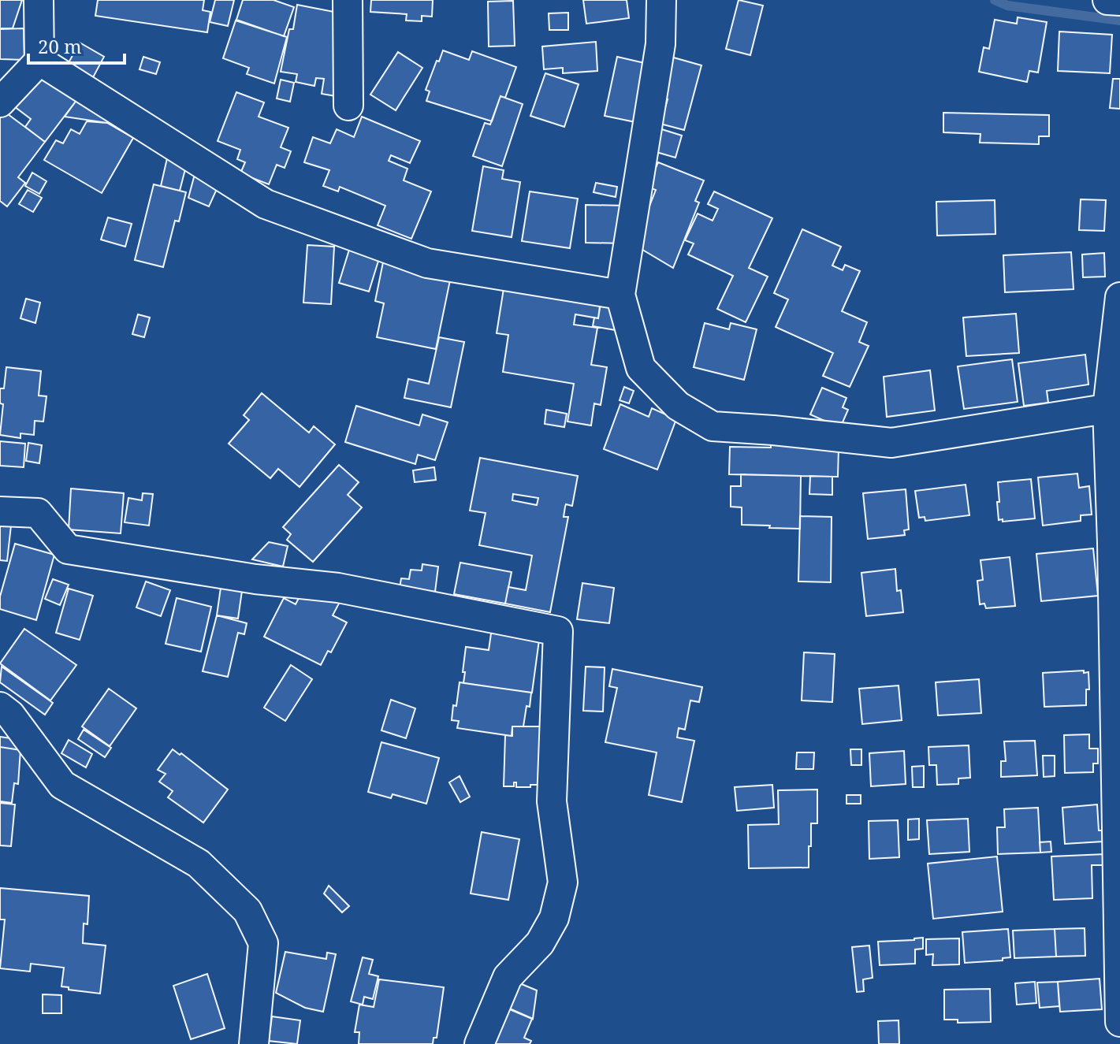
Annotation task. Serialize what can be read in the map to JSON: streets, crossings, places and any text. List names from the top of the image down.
{
  "scale_bar": "20 m"
}
